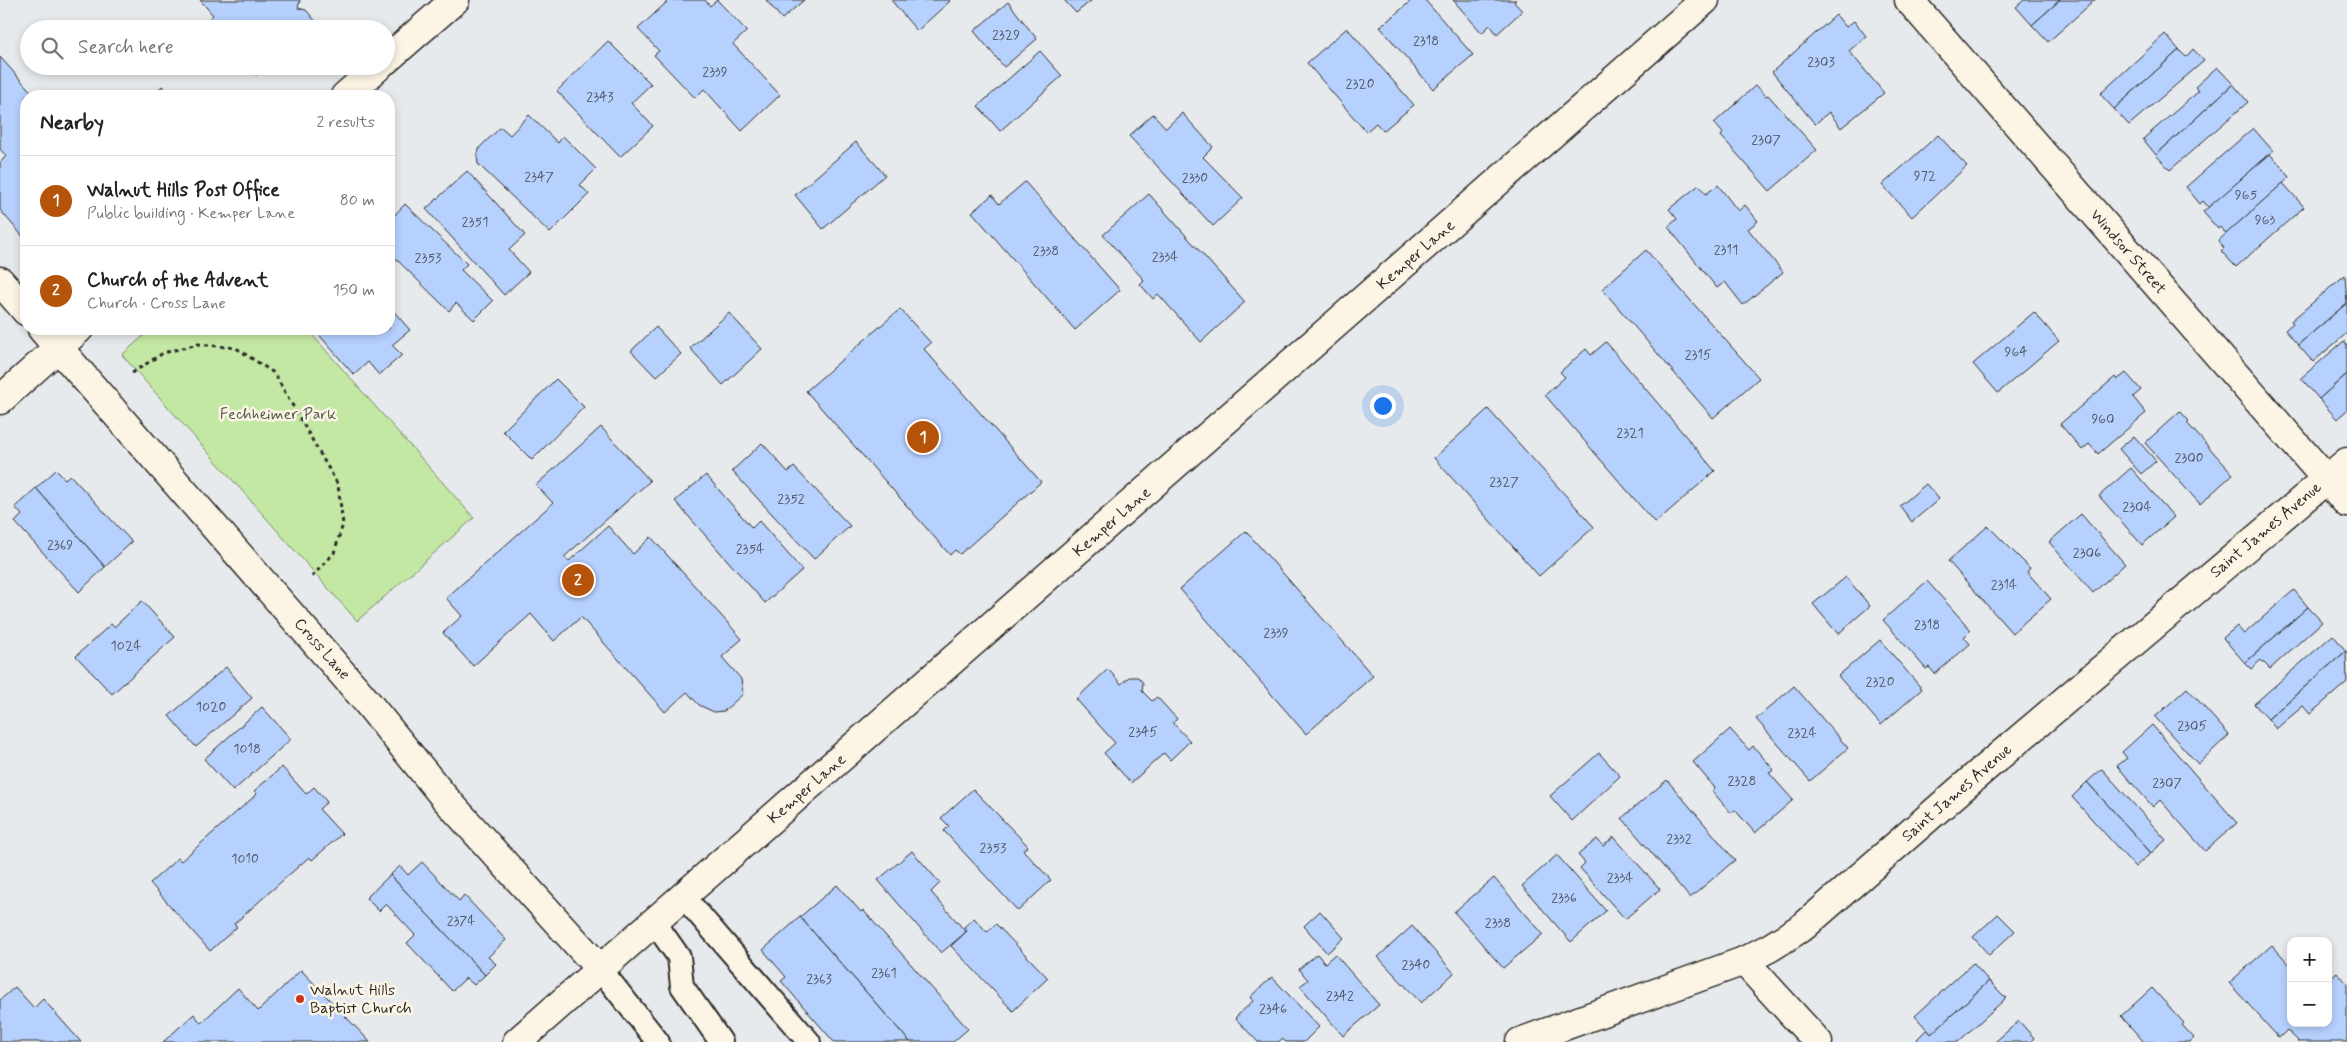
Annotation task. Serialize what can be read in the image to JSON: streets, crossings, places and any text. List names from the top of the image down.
{
  "streets": {
    "street": [
      "Windsor Street",
      "Kemper Lane",
      "Saint James Avenue",
      "Cross Lane"
    ]
  },
  "crossings": [
    ["Windsor Street", "Saint James Avenue"],
    ["Kemper Lane", "Cross Lane"]
  ],
  "parks": ["Fechheimer Park"],
  "places": ["Walnut Hills Baptist Church"],
  "house_numbers": [
    "2329",
    "2318",
    "2303",
    "2339",
    "2320",
    "2343",
    "2307",
    "972",
    "2347",
    "2330",
    "965",
    "963",
    "2351",
    "2311",
    "2338",
    "2334",
    "2353",
    "964",
    "2315",
    "960",
    "2321",
    "2300",
    "2327",
    "2352",
    "2304",
    "2369",
    "2354",
    "2306",
    "2314",
    "2318",
    "2339",
    "1024",
    "2320",
    "1020",
    "2305",
    "2345",
    "2324",
    "1018",
    "2328",
    "2307",
    "2332",
    "2353",
    "1010",
    "2334",
    "2336",
    "2374",
    "2338",
    "2340",
    "2361",
    "2363",
    "2342",
    "2346"
  ],
  "page": {
    "search": "Search here",
    "heading": ["Nearby", "2 results"],
    "list": [
      {
        "mark": "1",
        "name": "Walnut Hills Post Office",
        "note": "Public building · Kemper Lane",
        "value": "80 m"
      },
      {
        "mark": "2",
        "name": "Church of the Advent",
        "note": "Church · Cross Lane",
        "value": "150 m"
      }
    ],
    "pins": ["1", "2"],
    "map_buttons": ["+", "−"]
  }
}
